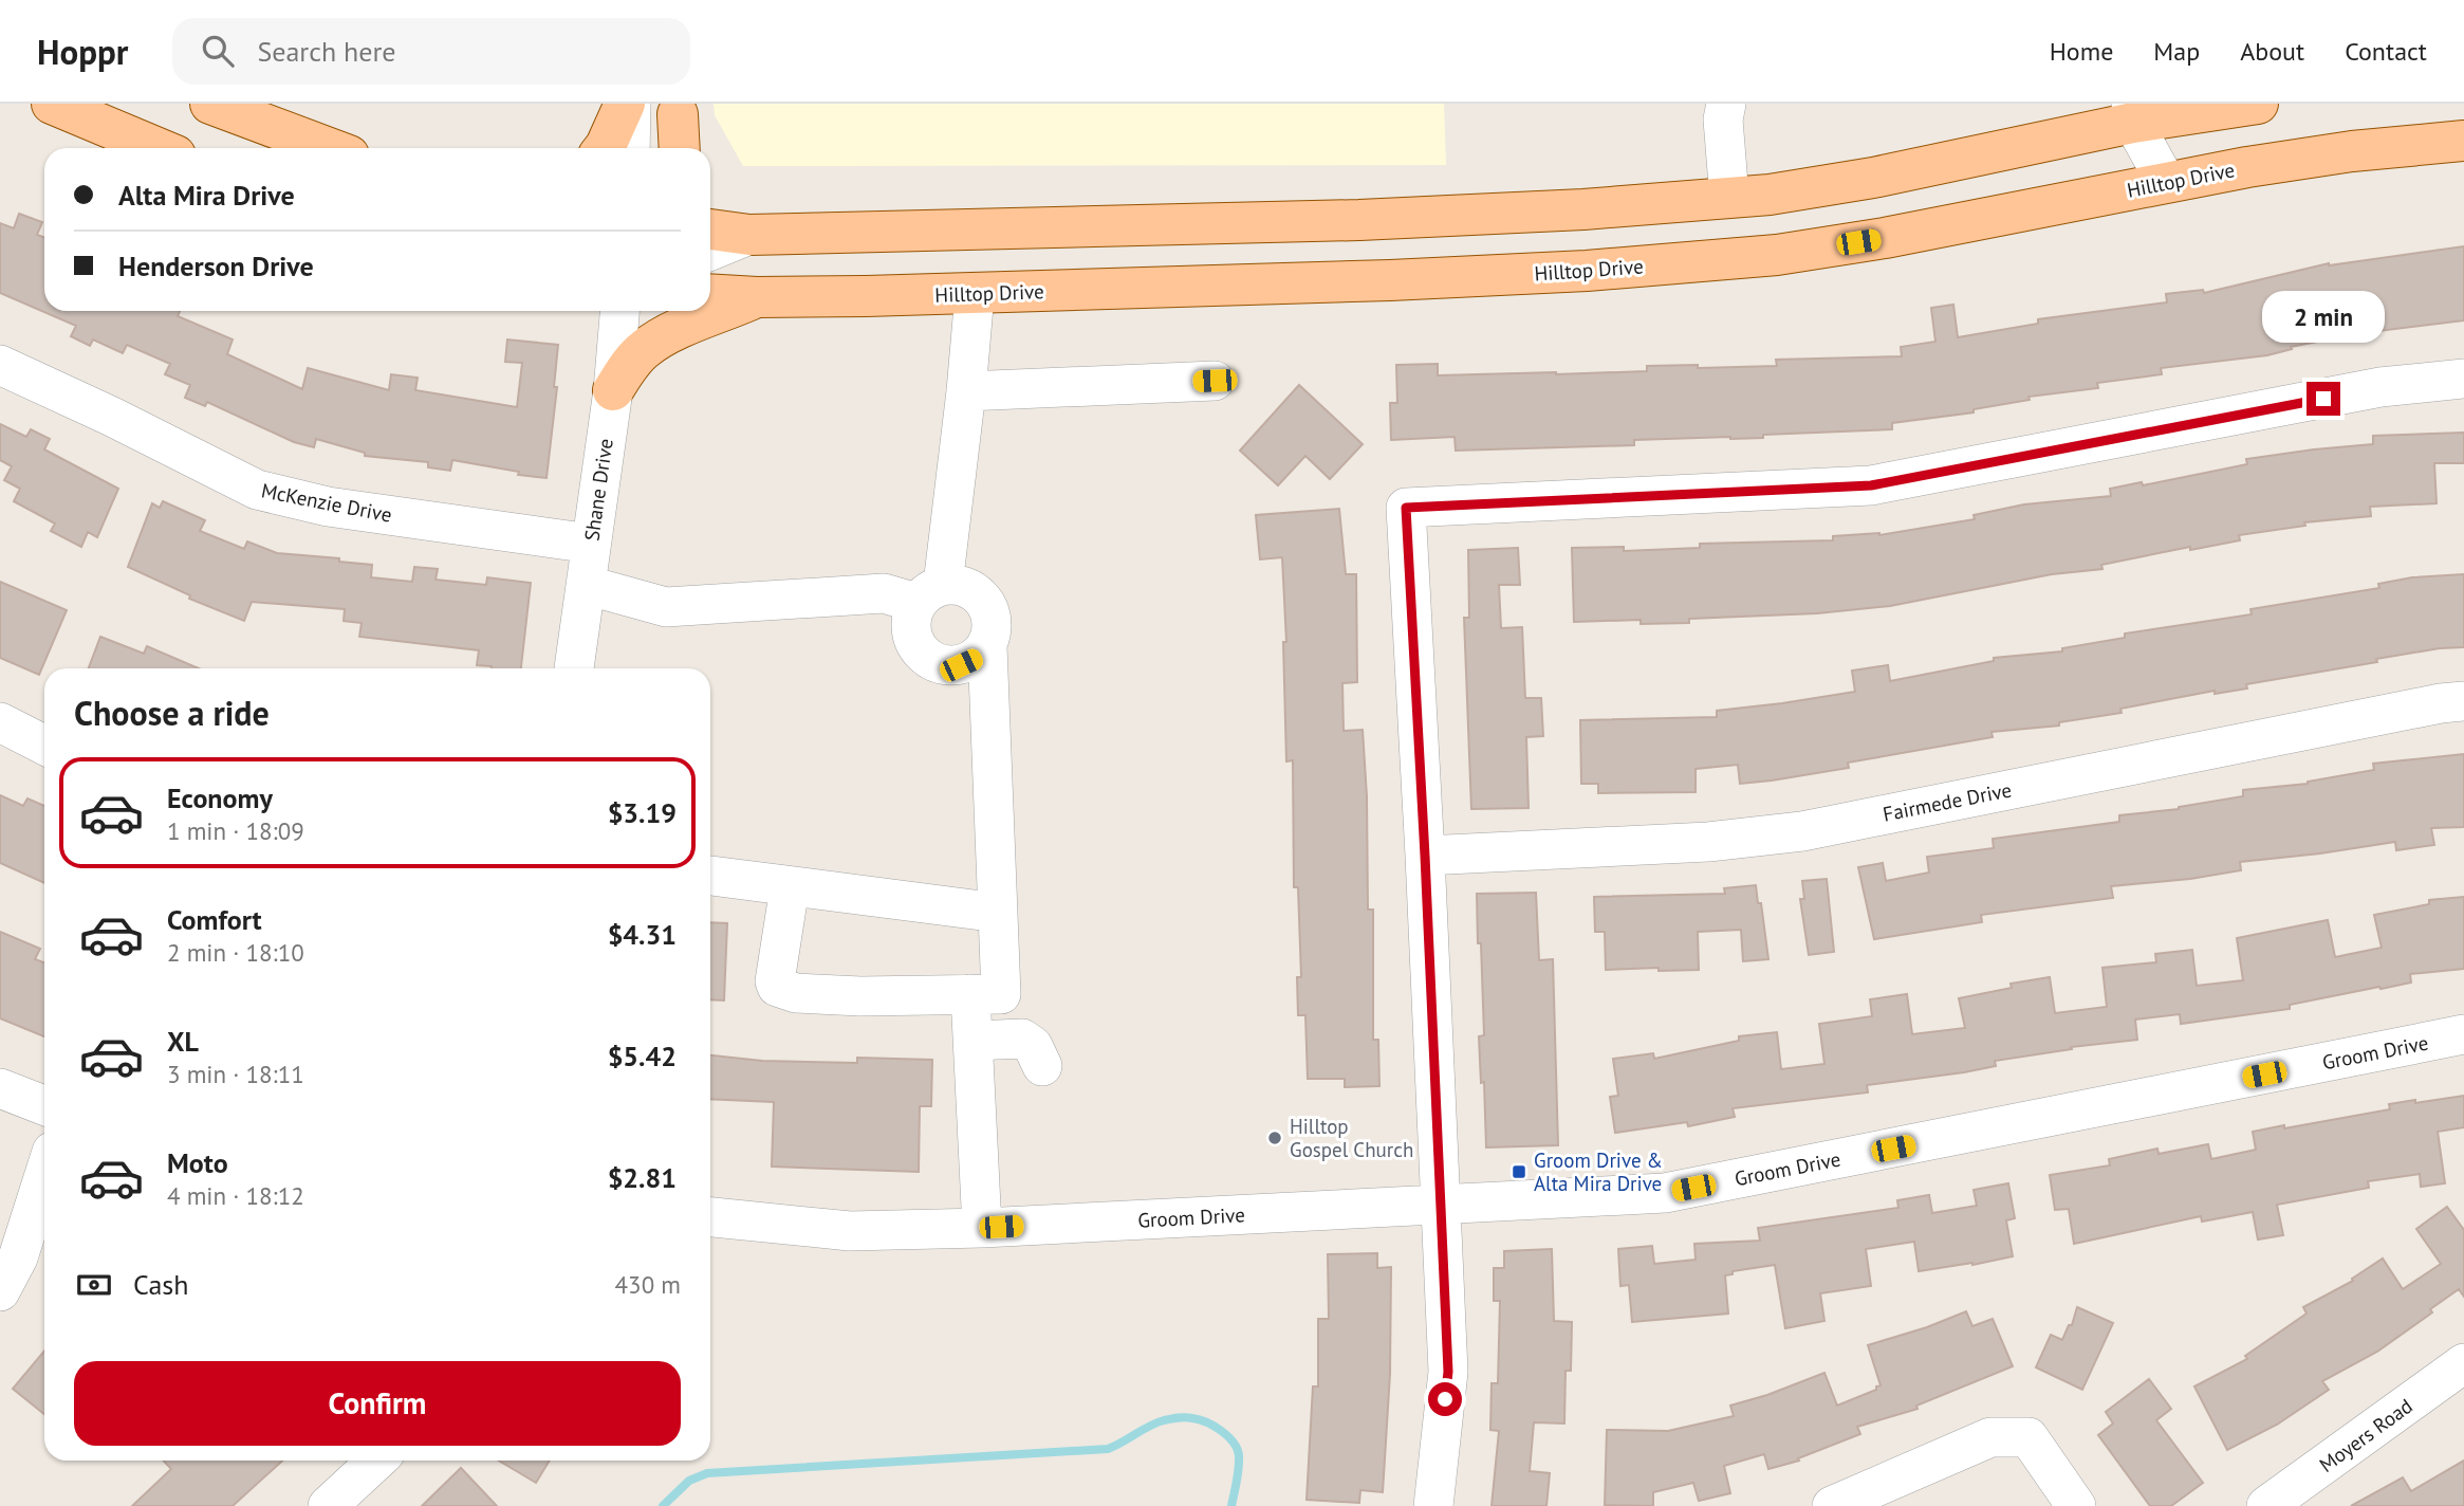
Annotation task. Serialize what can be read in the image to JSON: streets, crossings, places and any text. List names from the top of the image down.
{
  "streets": {
    "main road": ["Hilltop Drive"],
    "street": [
      "Shane Drive",
      "McKenzie Drive",
      "Fairmede Drive",
      "Groom Drive",
      "Moyers Road"
    ]
  },
  "crossings": [
    ["Shane Drive", "McKenzie Drive"]
  ],
  "places": {
    "other": ["Hilltop Gospel Church"],
    "transit": ["Groom Drive & Alta Mira Drive"]
  },
  "page": {
    "header": "Hoppr",
    "search": "Search here",
    "nav": [
      "Home",
      "Map",
      "About",
      "Contact"
    ],
    "banner": ["Alta Mira Drive", "Henderson Drive"],
    "bubble": "2 min",
    "heading": "Choose a ride",
    "list": [
      {
        "name": "Economy",
        "note": "1 min · 18:09",
        "value": "$3.19"
      },
      {
        "name": "Comfort",
        "note": "2 min · 18:10",
        "value": "$4.31"
      },
      {
        "name": "XL",
        "note": "3 min · 18:11",
        "value": "$5.42"
      },
      {
        "name": "Moto",
        "note": "4 min · 18:12",
        "value": "$2.81"
      }
    ],
    "pay": ["Cash", "430 m"],
    "buttons": "Confirm"
  }
}
